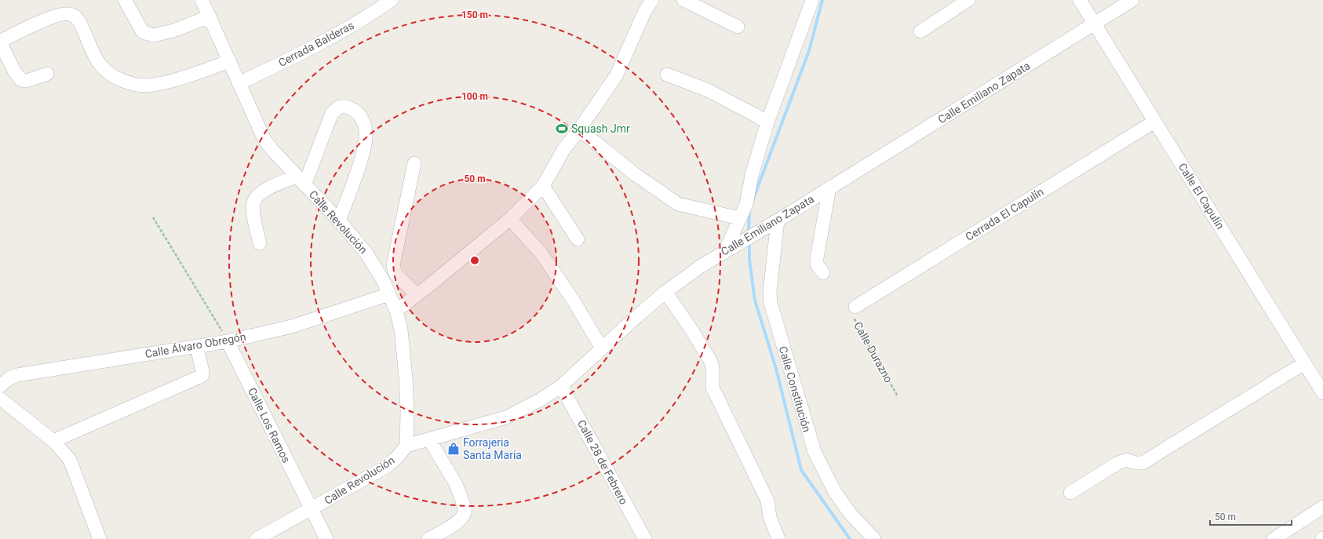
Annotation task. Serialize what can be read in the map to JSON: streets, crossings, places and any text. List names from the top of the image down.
{
  "streets": {
    "street": [
      "Cerrada Balderas",
      "Calle Emiliano Zapata",
      "Calle El Capulín",
      "Cerrada El Capulín",
      "Calle Revolución",
      "Calle Álvaro Obregón",
      "Calle Constitución",
      "Calle Los Ramos",
      "Calle 28 de Febrero"
    ],
    "path": ["Calle Durazno"]
  },
  "crossings": [
    ["Cerrada Balderas", "Calle Revolución"],
    ["Calle Emiliano Zapata", "Calle El Capulín"],
    ["Calle Emiliano Zapata", "Calle Revolución"],
    ["Calle Emiliano Zapata", "Calle Constitución"],
    ["Calle Emiliano Zapata", "Calle 28 de Febrero"],
    ["Calle El Capulín", "Cerrada El Capulín"],
    ["Cerrada El Capulín", "Calle Durazno"],
    ["Calle Revolución", "Calle Álvaro Obregón"],
    ["Calle Revolución", "Calle Los Ramos"],
    ["Calle Álvaro Obregón", "Calle Los Ramos"]
  ],
  "places": {
    "sports": ["Squash Jmr"],
    "shop": ["Forrajeria Santa Maria"]
  },
  "scale_bar": "50 m",
  "rings": ["150 m", "100 m", "50 m"]
}
